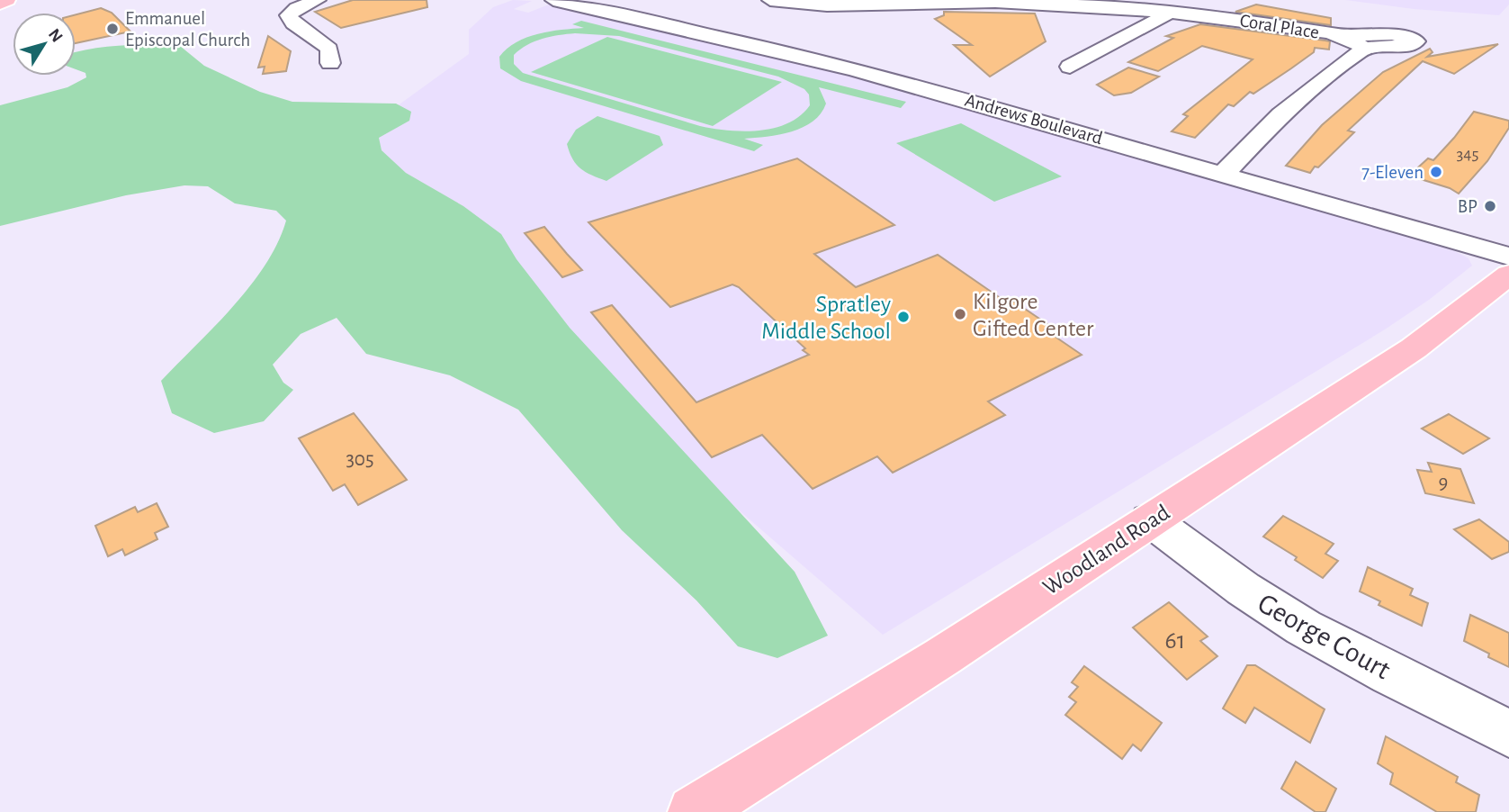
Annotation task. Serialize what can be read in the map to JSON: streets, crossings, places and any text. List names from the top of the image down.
{
  "streets": {
    "main road": ["Woodland Road"],
    "street": ["Coral Place", "Andrews Boulevard", "George Court"]
  },
  "crossings": [
    ["Coral Place", "Andrews Boulevard"],
    ["Woodland Road", "George Court"]
  ],
  "places": [
    "Emmanuel Episcopal Church",
    "7-Eleven",
    "BP",
    "Kilgore Gifted Center",
    "Spratley Middle School"
  ],
  "house_numbers": [
    "345",
    "305",
    "9",
    "61"
  ],
  "north": "top right"
}
